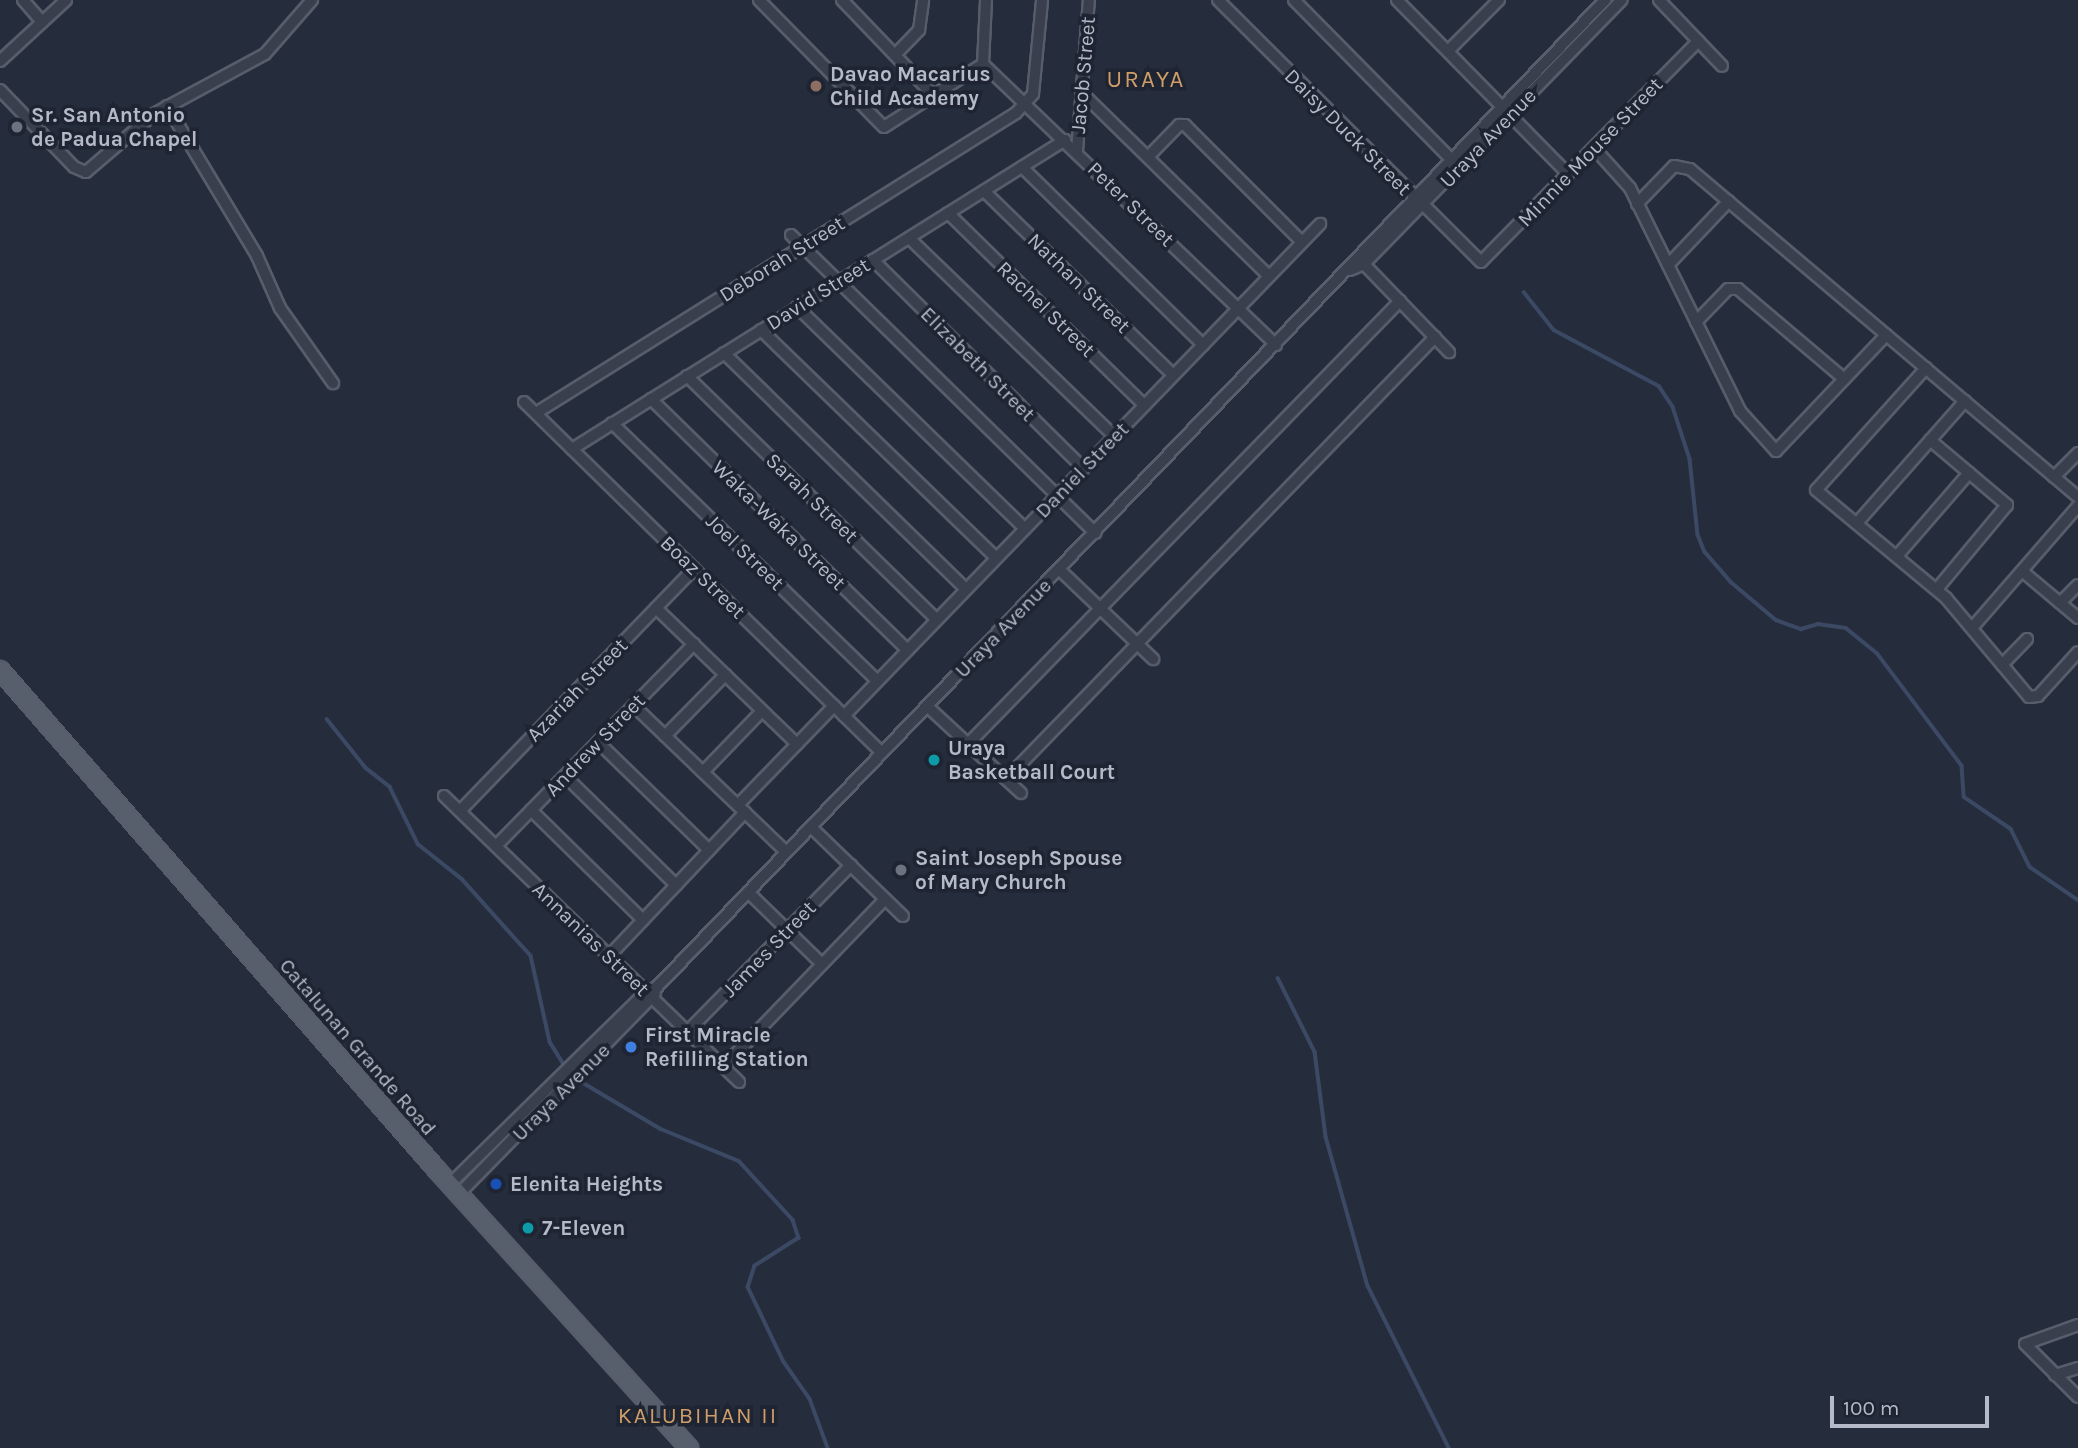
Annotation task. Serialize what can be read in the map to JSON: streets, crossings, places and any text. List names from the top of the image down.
{
  "streets": {
    "main road": ["Catalunan Grande Road"],
    "street": [
      "Jacob Street",
      "Daisy Duck Street",
      "Uraya Avenue",
      "Minnie Mouse Street",
      "Peter Street",
      "Deborah Street",
      "Nathan Street",
      "David Street",
      "Rachel Street",
      "Elizabeth Street",
      "Daniel Street",
      "Sarah Street",
      "Waka-Waka Street",
      "Joel Street",
      "Boaz Street",
      "Azariah Street",
      "Andrew Street",
      "Annanias Street",
      "James Street"
    ]
  },
  "crossings": [
    ["Jacob Street", "Peter Street"],
    ["Daisy Duck Street", "Uraya Avenue"],
    ["Daisy Duck Street", "Minnie Mouse Street"],
    ["Uraya Avenue", "Peter Street"],
    ["Uraya Avenue", "Boaz Street"],
    ["Uraya Avenue", "Annanias Street"],
    ["Uraya Avenue", "Catalunan Grande Road"],
    ["Peter Street", "Deborah Street"],
    ["Peter Street", "David Street"],
    ["Peter Street", "Daniel Street"],
    ["Deborah Street", "Boaz Street"],
    ["Nathan Street", "David Street"],
    ["Nathan Street", "Daniel Street"],
    ["David Street", "Rachel Street"],
    ["David Street", "Elizabeth Street"],
    ["David Street", "Sarah Street"],
    ["David Street", "Waka-Waka Street"],
    ["David Street", "Joel Street"],
    ["David Street", "Boaz Street"],
    ["Rachel Street", "Daniel Street"],
    ["Elizabeth Street", "Daniel Street"],
    ["Daniel Street", "Sarah Street"],
    ["Daniel Street", "Waka-Waka Street"],
    ["Daniel Street", "Joel Street"],
    ["Daniel Street", "Boaz Street"],
    ["Boaz Street", "Azariah Street"],
    ["Azariah Street", "Annanias Street"],
    ["Andrew Street", "Annanias Street"],
    ["Annanias Street", "James Street"]
  ],
  "districts": ["URAYA", "KALUBIHAN II"],
  "places": [
    "Davao Macarius Child Academy",
    "Sr. San Antonio de Padua Chapel",
    "Uraya Basketball Court",
    "Saint Joseph Spouse of Mary Church",
    "First Miracle Refilling Station",
    "Elenita Heights",
    "7-Eleven"
  ],
  "scale_bar": "100 m"
}
